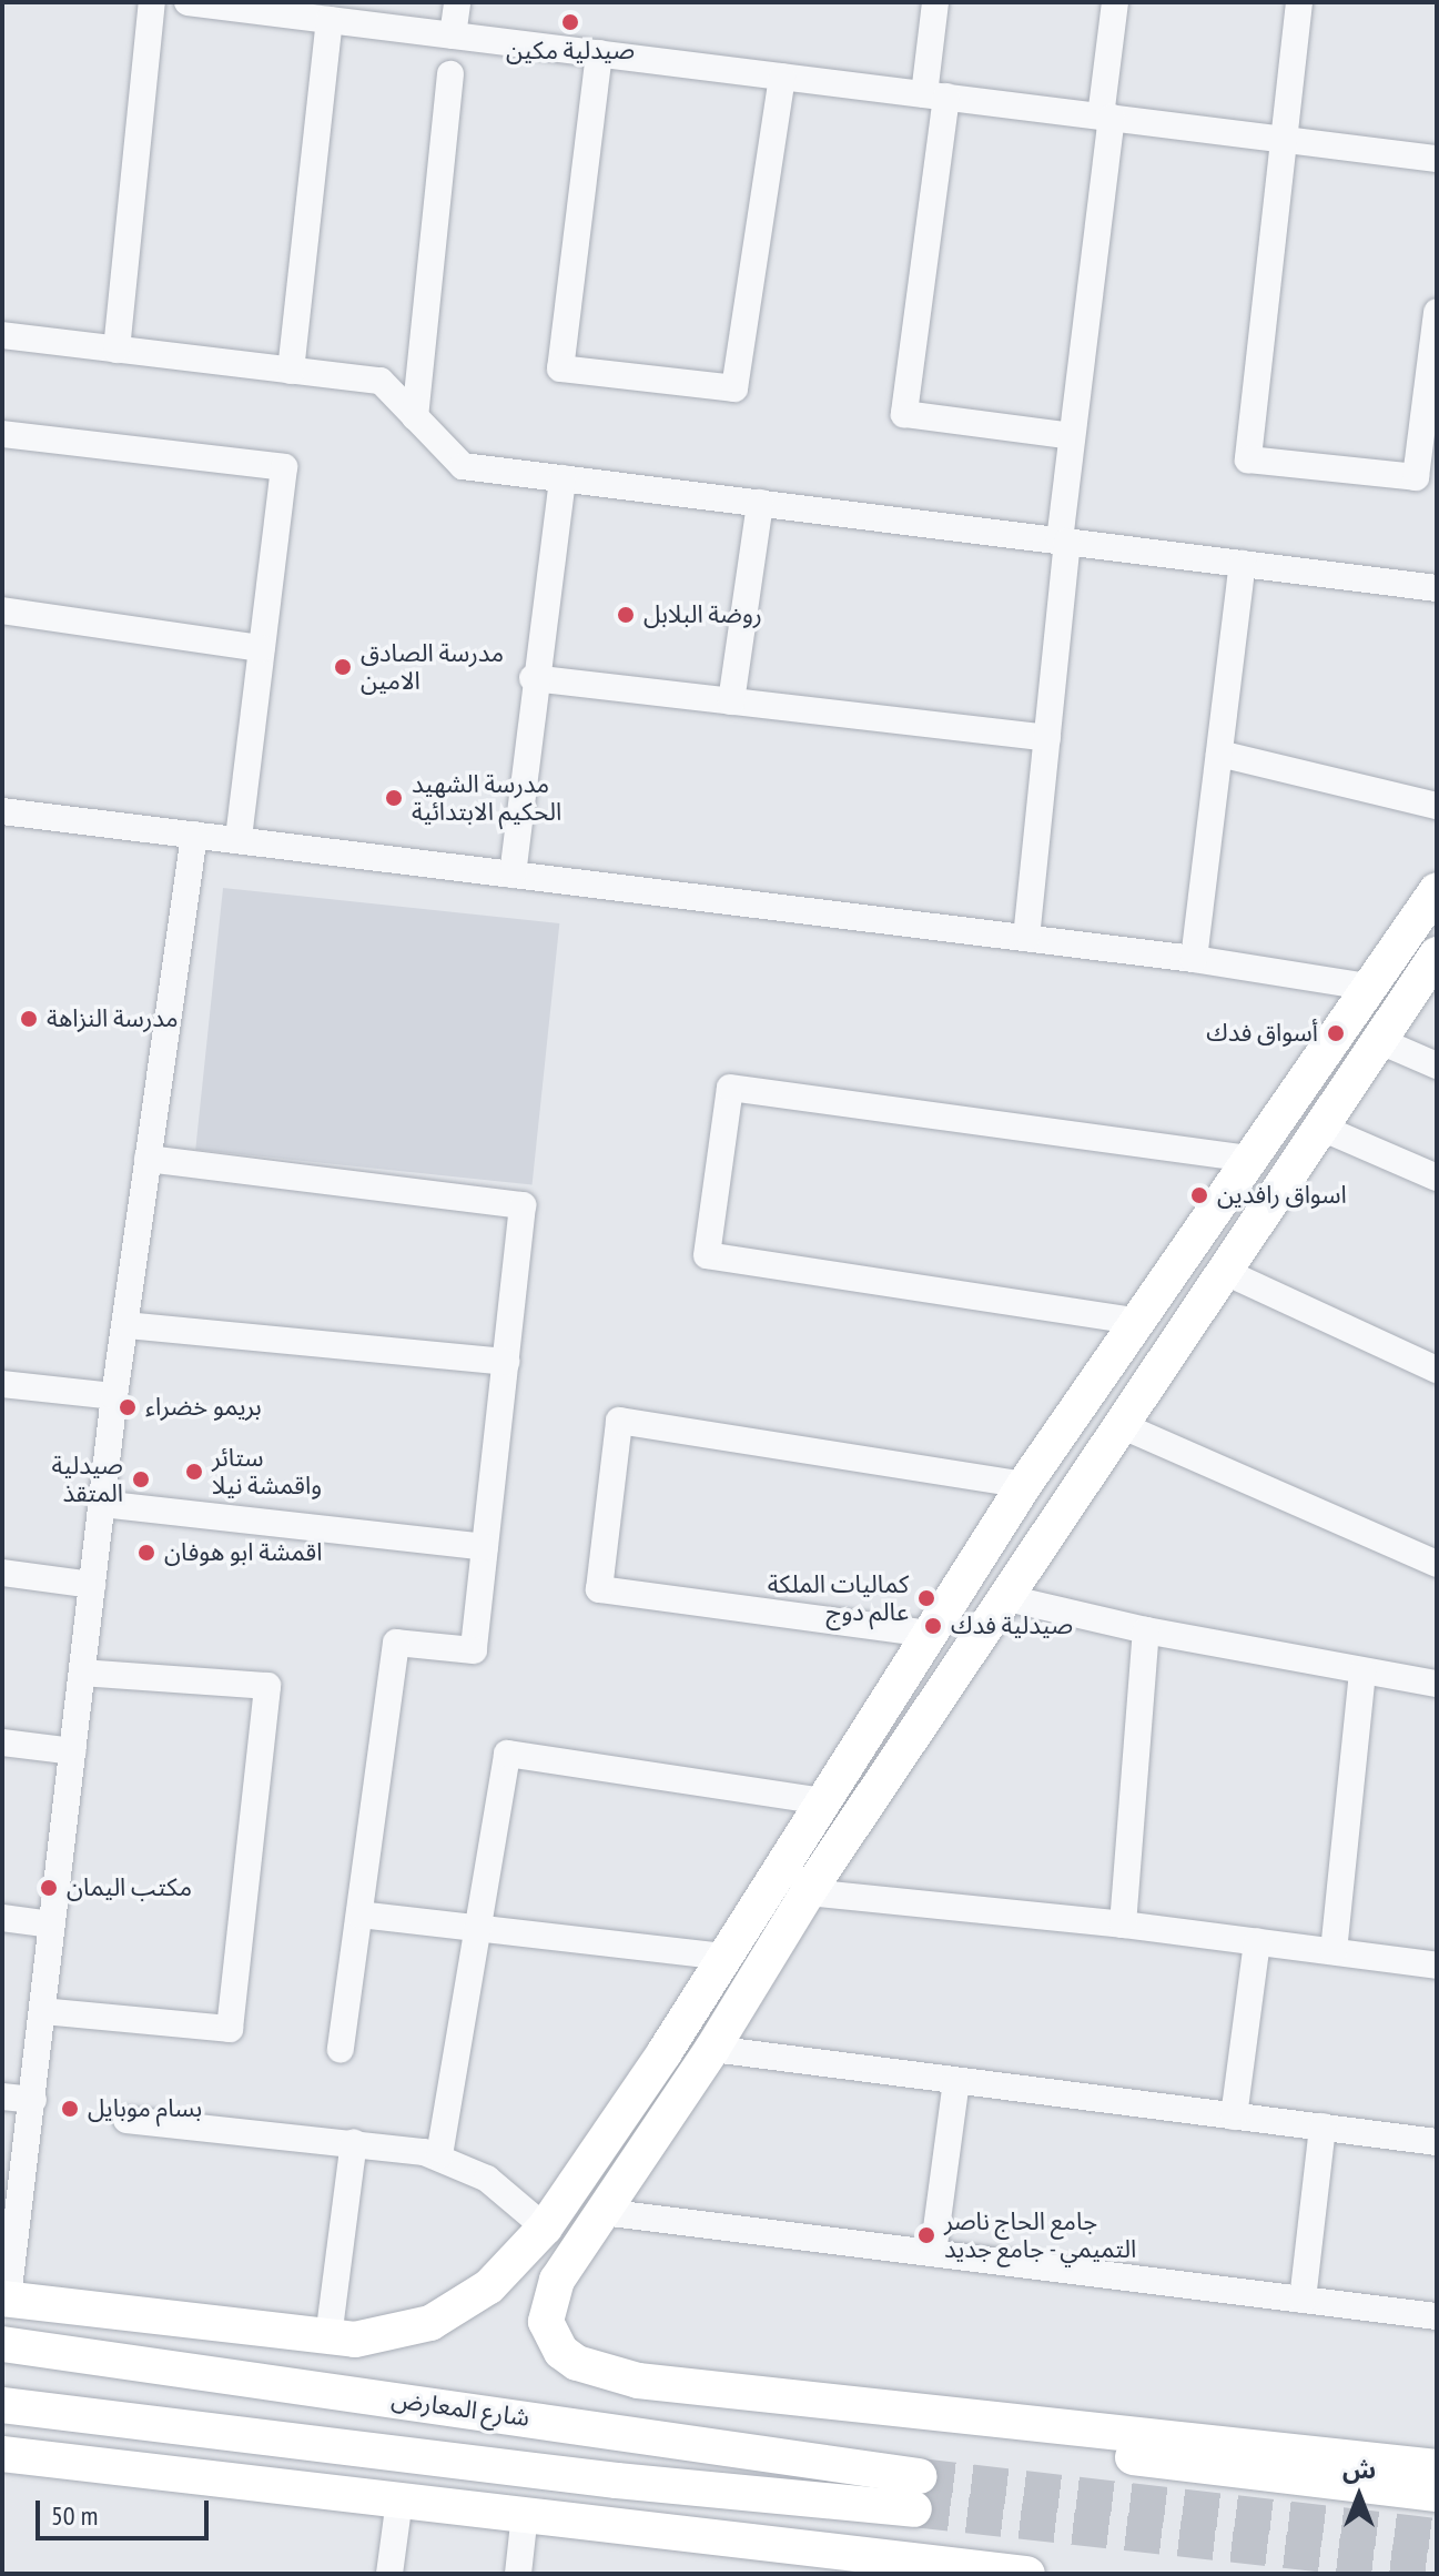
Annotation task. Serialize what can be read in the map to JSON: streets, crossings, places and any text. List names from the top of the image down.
{
  "streets": {
    "main road": ["شارع المعارض"]
  },
  "places": [
    "صيدلية مكين",
    "روضة البلابل",
    "مدرسة الصادق الامين",
    "مدرسة الشهيد الحكيم الابتدائية",
    "مدرسة النزاهة",
    "أسواق فدك",
    "اسواق رافدين",
    "بريمو خضراء",
    "ستائر واقمشة نيلا",
    "صيدلية المتقذ",
    "اقمشة ابو هوفان",
    "كماليات الملكة عالم دوج",
    "صيدلية فدك",
    "مكتب اليمان",
    "بسام موبايل",
    "جامع الحاج ناصر التميمي - جامع جديد"
  ],
  "scale_bar": "50 m",
  "north": "top"
}
